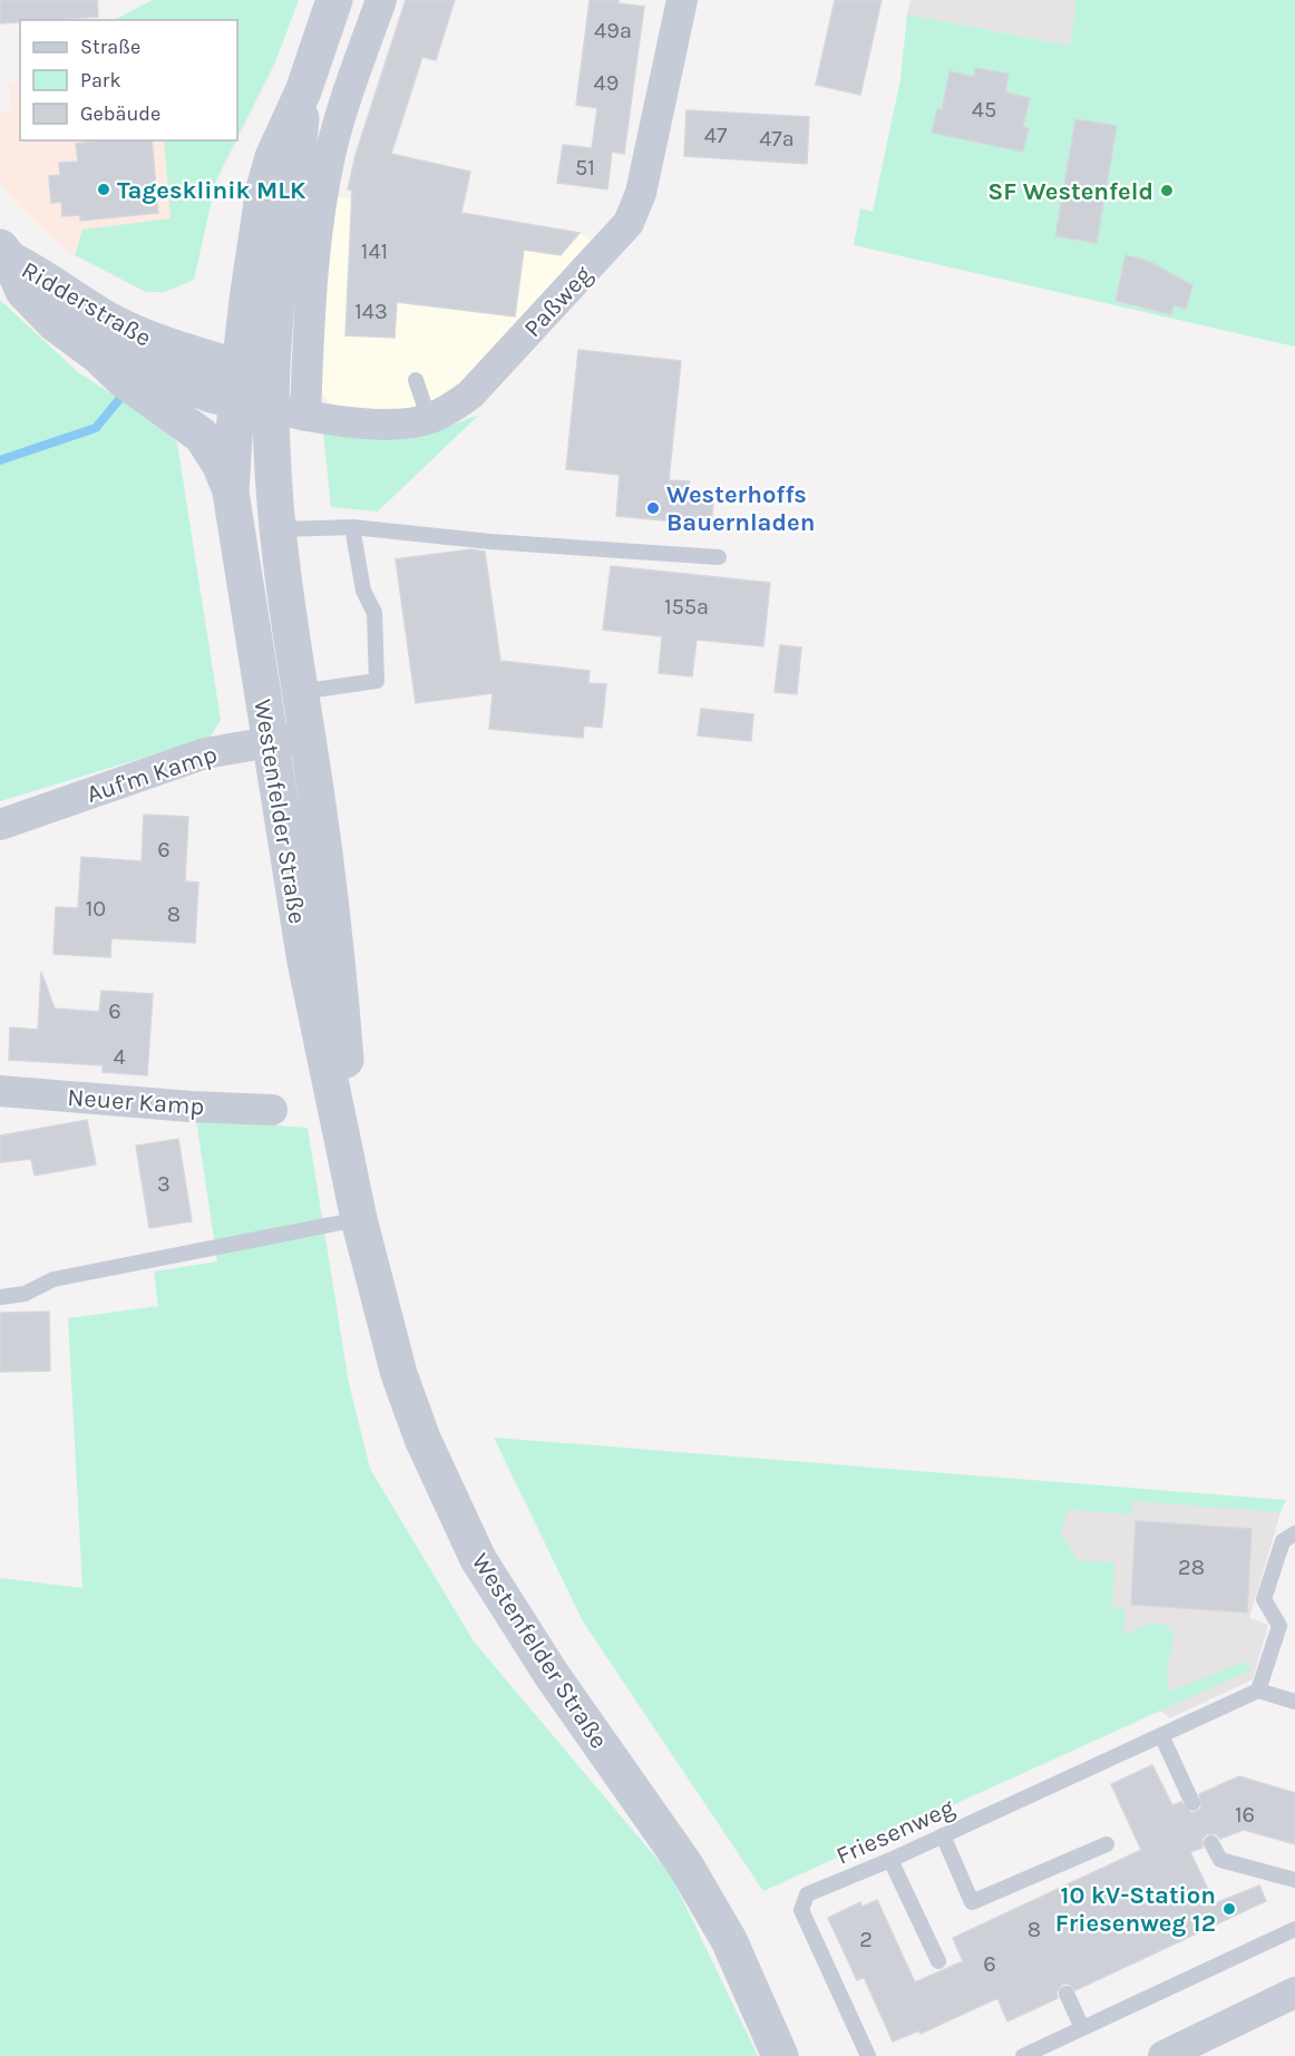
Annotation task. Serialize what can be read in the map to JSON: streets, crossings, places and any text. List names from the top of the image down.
{
  "streets": {
    "street": [
      "Paßweg",
      "Ridderstraße",
      "Auf'm Kamp",
      "Westenfelder Straße",
      "Neuer Kamp"
    ],
    "lane": ["Friesenweg"]
  },
  "crossings": [
    ["Paßweg", "Westenfelder Straße"],
    ["Ridderstraße", "Westenfelder Straße"],
    ["Auf'm Kamp", "Westenfelder Straße"]
  ],
  "places": [
    "Tagesklinik MLK",
    "SF Westenfeld",
    "Westerhoffs Bauernladen",
    "10 kV-Station Friesenweg 12"
  ],
  "house_numbers": [
    "49a",
    "49",
    "45",
    "47",
    "47a",
    "51",
    "141",
    "143",
    "155a",
    "6",
    "10",
    "8",
    "6",
    "4",
    "3",
    "28",
    "16",
    "8",
    "2",
    "6"
  ],
  "legend": ["Straße", "Park", "Gebäude"]
}
